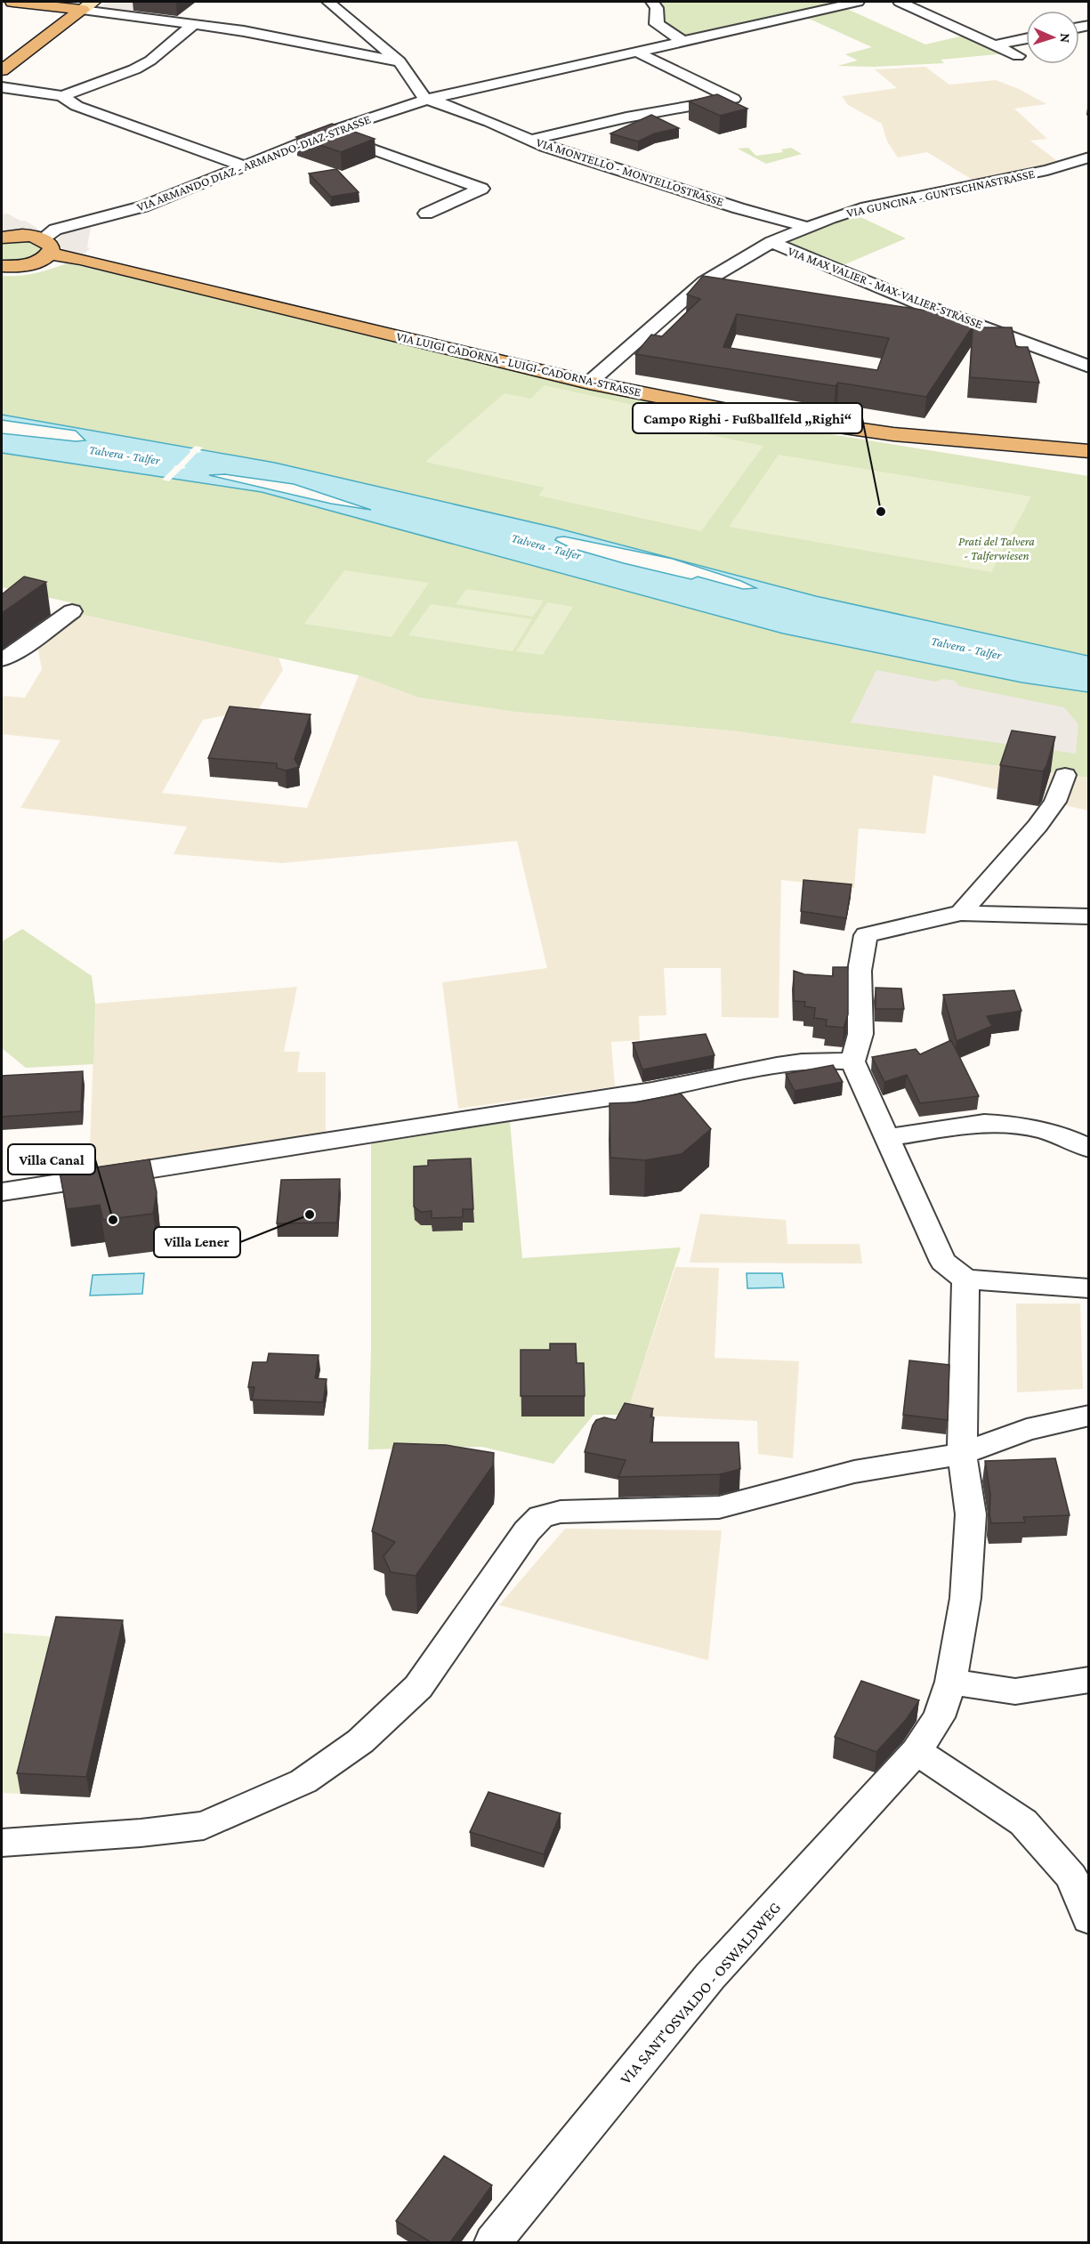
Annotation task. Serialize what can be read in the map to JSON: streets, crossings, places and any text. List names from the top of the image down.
{
  "streets": {
    "main road": ["VIA LUIGI CADORNA - LUIGI-CADORNA-STRASSE"],
    "street": [
      "VIA ARMANDO DIAZ - ARMANDO-DIAZ-STRASSE",
      "VIA MONTELLO - MONTELLOSTRASSE",
      "VIA GUNCINA - GUNTSCHNASTRASSE",
      "VIA MAX VALIER - MAX-VALIER-STRASSE",
      "VIA SANT'OSVALDO - OSWALDWEG"
    ]
  },
  "crossings": [
    ["VIA ARMANDO DIAZ - ARMANDO-DIAZ-STRASSE", "VIA MONTELLO - MONTELLOSTRASSE"],
    ["VIA ARMANDO DIAZ - ARMANDO-DIAZ-STRASSE", "VIA LUIGI CADORNA - LUIGI-CADORNA-STRASSE"],
    ["VIA MONTELLO - MONTELLOSTRASSE", "VIA GUNCINA - GUNTSCHNASTRASSE"],
    ["VIA GUNCINA - GUNTSCHNASTRASSE", "VIA MAX VALIER - MAX-VALIER-STRASSE"],
    ["VIA GUNCINA - GUNTSCHNASTRASSE", "VIA LUIGI CADORNA - LUIGI-CADORNA-STRASSE"]
  ],
  "water": ["Talvera - Talfer"],
  "parks": ["Prati del Talvera - Talferwiesen"],
  "places": ["Campo Righi - Fußballfeld „Righi“", "Villa Lener", "Villa Canal"],
  "north": "right"
}
